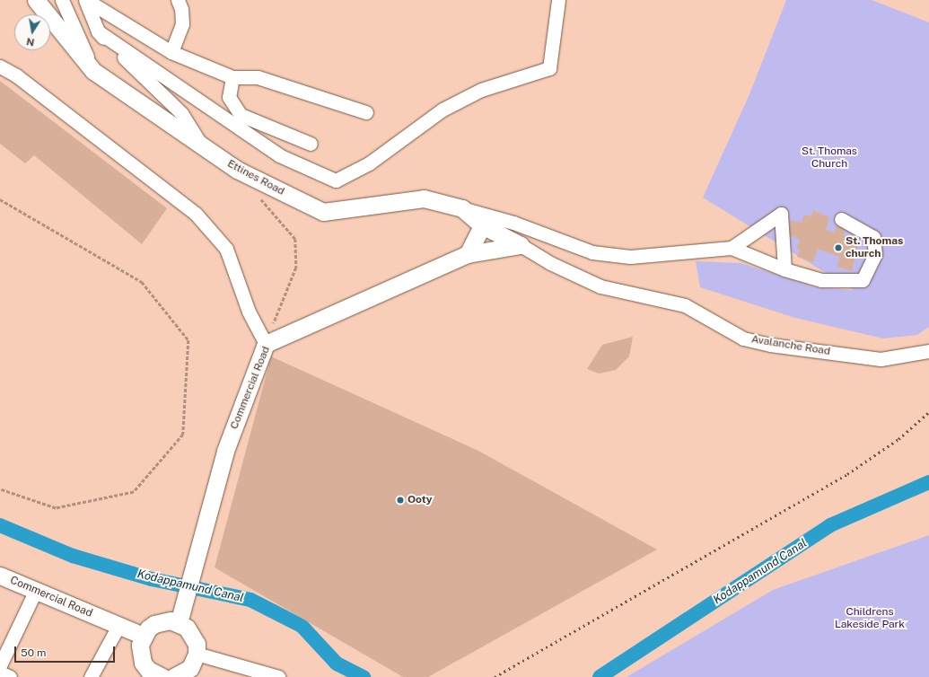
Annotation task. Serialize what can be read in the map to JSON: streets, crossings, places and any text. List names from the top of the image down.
{
  "streets": {
    "main road": ["Ettines Road", "Commercial Road"],
    "street": ["Avalanche Road"]
  },
  "crossings": [
    ["Ettines Road", "Avalanche Road"],
    ["Ettines Road", "Commercial Road"],
    ["Avalanche Road", "Commercial Road"]
  ],
  "water": ["Kodappamund Canal"],
  "parks": ["St. Thomas Church", "Childrens Lakeside Park"],
  "places": ["St. Thomas church", "Ooty"],
  "scale_bar": "50 m",
  "north": "bottom"
}
